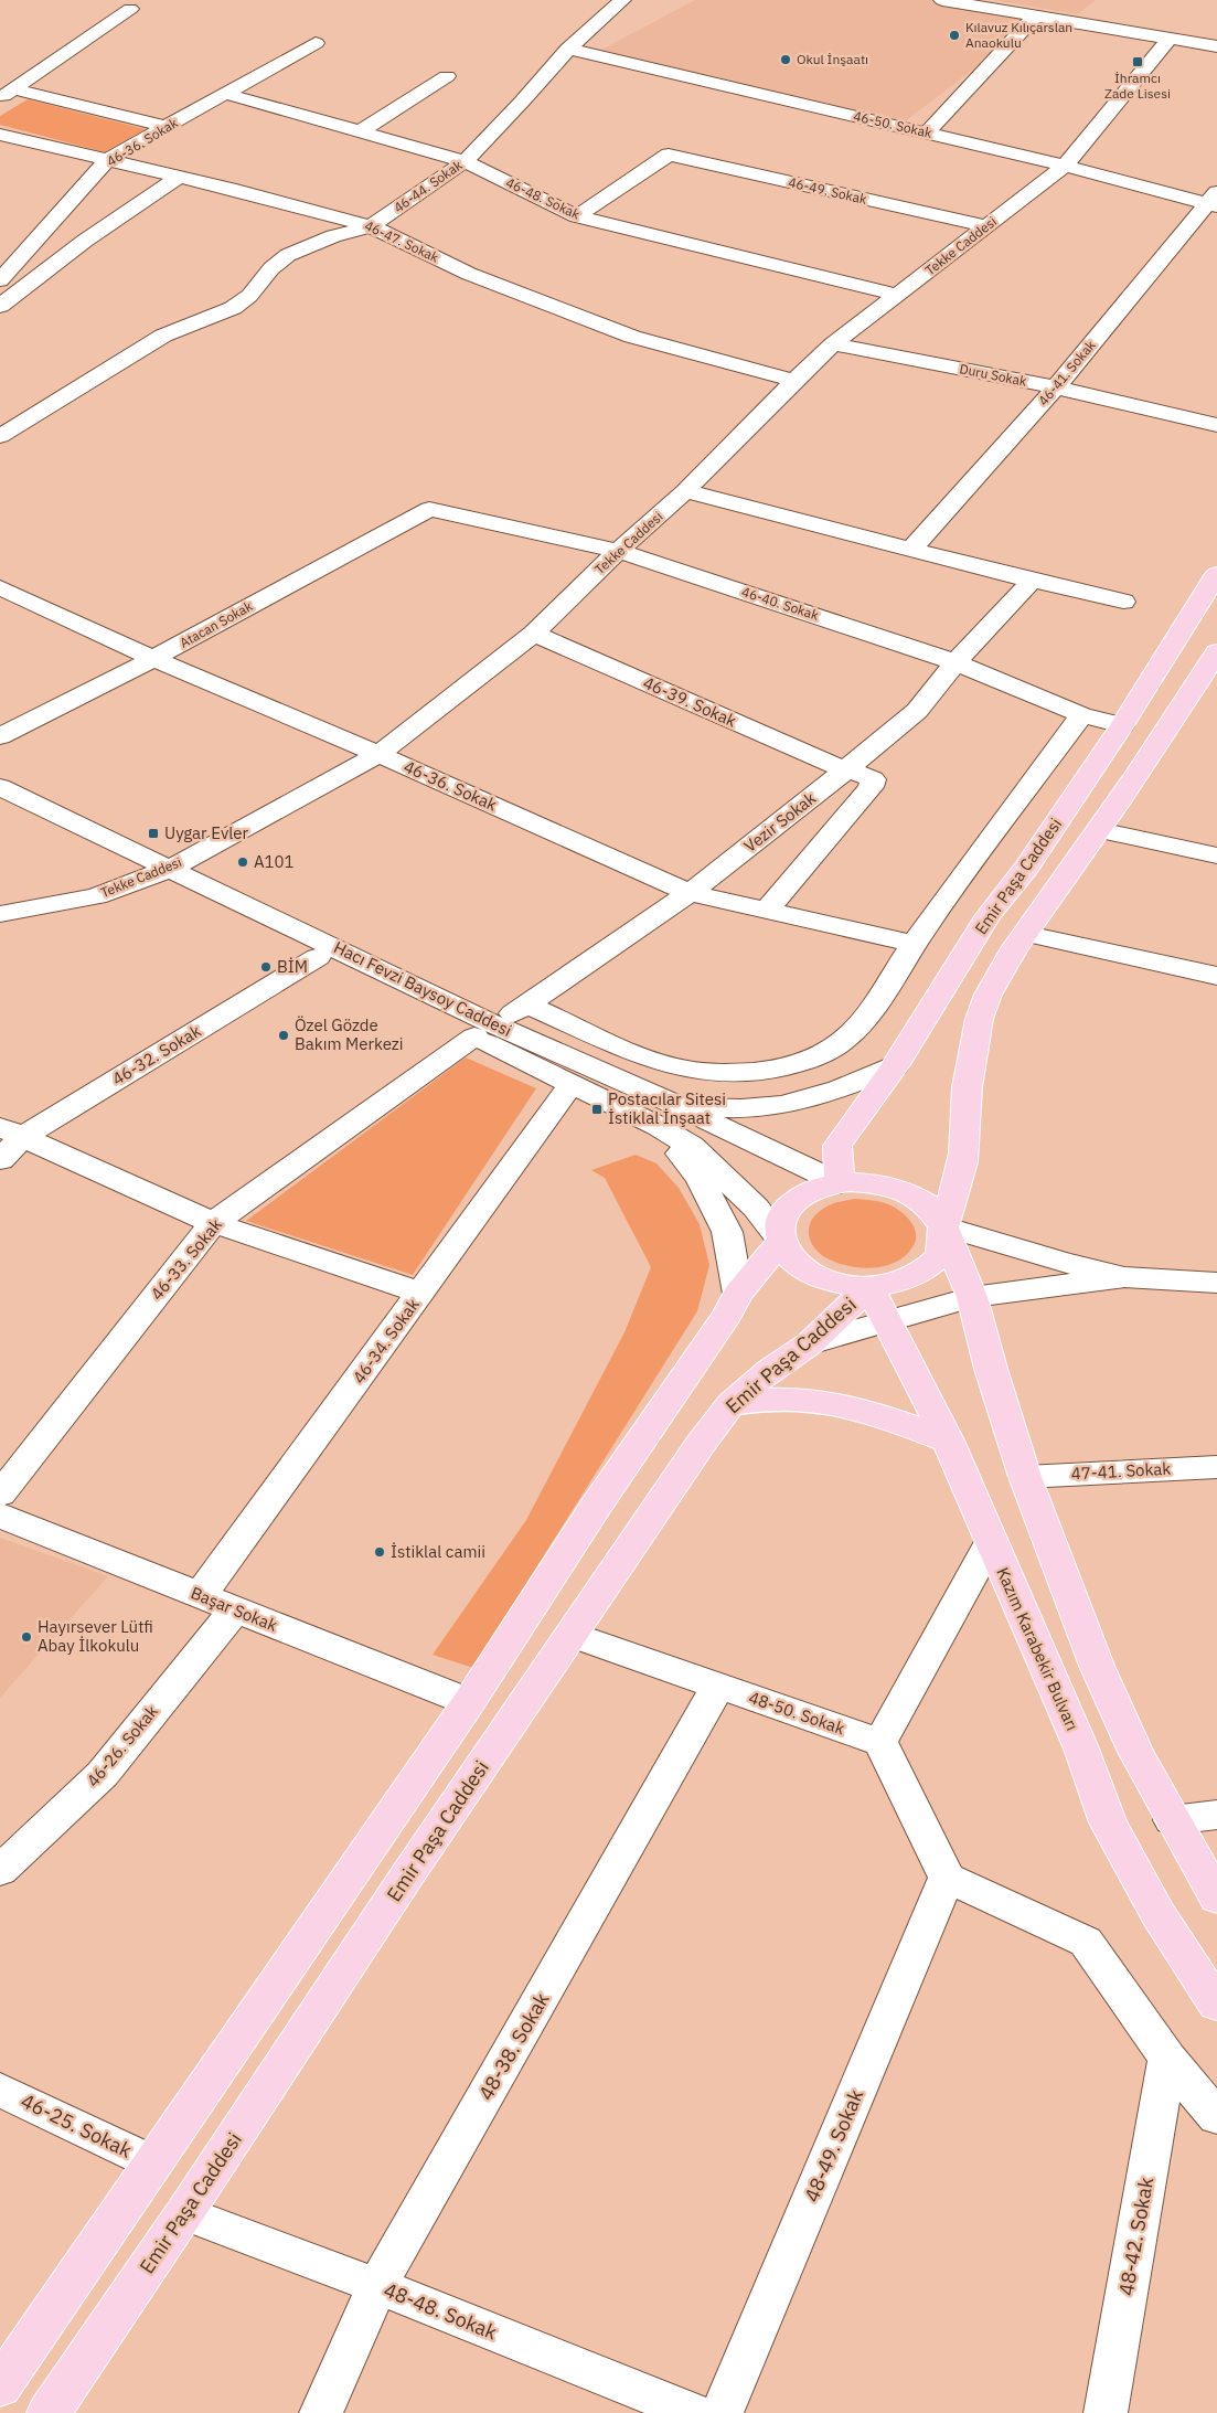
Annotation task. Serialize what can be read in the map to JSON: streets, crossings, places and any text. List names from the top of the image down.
{
  "streets": {
    "main road": ["Emir Paşa Caddesi", "Kazım Karabekir Bulvarı"],
    "street": [
      "46-50. Sokak",
      "46-36. Sokak",
      "46-44. Sokak",
      "46-49. Sokak",
      "46-48. Sokak",
      "46-47. Sokak",
      "Tekke Caddesi",
      "46-41. Sokak",
      "Duru Sokak",
      "46-40. Sokak",
      "Atacan Sokak",
      "46-39. Sokak",
      "Vezir Sokak",
      "Hacı Fevzi Baysoy Caddesi",
      "46-32. Sokak",
      "46-33. Sokak",
      "46-34. Sokak",
      "47-41. Sokak",
      "Başar Sokak",
      "48-50. Sokak",
      "46-26. Sokak",
      "48-38. Sokak",
      "46-25. Sokak",
      "48-49. Sokak",
      "48-42. Sokak",
      "48-48. Sokak"
    ]
  },
  "crossings": [
    ["46-50. Sokak", "46-44. Sokak"],
    ["46-50. Sokak", "Tekke Caddesi"],
    ["46-50. Sokak", "46-41. Sokak"],
    ["46-36. Sokak", "46-48. Sokak"],
    ["46-36. Sokak", "46-47. Sokak"],
    ["46-36. Sokak", "Tekke Caddesi"],
    ["46-36. Sokak", "Atacan Sokak"],
    ["46-36. Sokak", "46-39. Sokak"],
    ["46-36. Sokak", "Vezir Sokak"],
    ["46-44. Sokak", "46-48. Sokak"],
    ["46-44. Sokak", "46-47. Sokak"],
    ["46-49. Sokak", "46-48. Sokak"],
    ["46-49. Sokak", "Tekke Caddesi"],
    ["46-48. Sokak", "Tekke Caddesi"],
    ["46-47. Sokak", "Tekke Caddesi"],
    ["Tekke Caddesi", "Duru Sokak"],
    ["Tekke Caddesi", "46-40. Sokak"],
    ["Tekke Caddesi", "46-39. Sokak"],
    ["Tekke Caddesi", "Hacı Fevzi Baysoy Caddesi"],
    ["46-41. Sokak", "Duru Sokak"],
    ["46-40. Sokak", "Atacan Sokak"],
    ["46-40. Sokak", "Vezir Sokak"],
    ["46-40. Sokak", "Emir Paşa Caddesi"],
    ["46-39. Sokak", "Vezir Sokak"],
    ["Vezir Sokak", "Hacı Fevzi Baysoy Caddesi"],
    ["Vezir Sokak", "46-33. Sokak"],
    ["Emir Paşa Caddesi", "Hacı Fevzi Baysoy Caddesi"],
    ["Emir Paşa Caddesi", "Kazım Karabekir Bulvarı"],
    ["Emir Paşa Caddesi", "48-50. Sokak"],
    ["Emir Paşa Caddesi", "48-48. Sokak"],
    ["Hacı Fevzi Baysoy Caddesi", "46-32. Sokak"],
    ["Hacı Fevzi Baysoy Caddesi", "46-33. Sokak"],
    ["Hacı Fevzi Baysoy Caddesi", "46-34. Sokak"],
    ["Hacı Fevzi Baysoy Caddesi", "Kazım Karabekir Bulvarı"],
    ["46-34. Sokak", "Başar Sokak"],
    ["Başar Sokak", "46-26. Sokak"],
    ["48-50. Sokak", "48-38. Sokak"],
    ["48-38. Sokak", "48-48. Sokak"]
  ],
  "places": {
    "other": [
      "Kılavuz Kılıçarslan Anaokulu",
      "Okul İnşaatı",
      "A101",
      "BİM",
      "Özel Gözde Bakım Merkezi",
      "İstiklal camii",
      "Hayırsever Lütfi Abay İlkokulu"
    ],
    "transit": ["İhramcı Zade Lisesi", "Uygar Evler", "Postacılar Sitesi İstiklal İnşaat"]
  }
}
